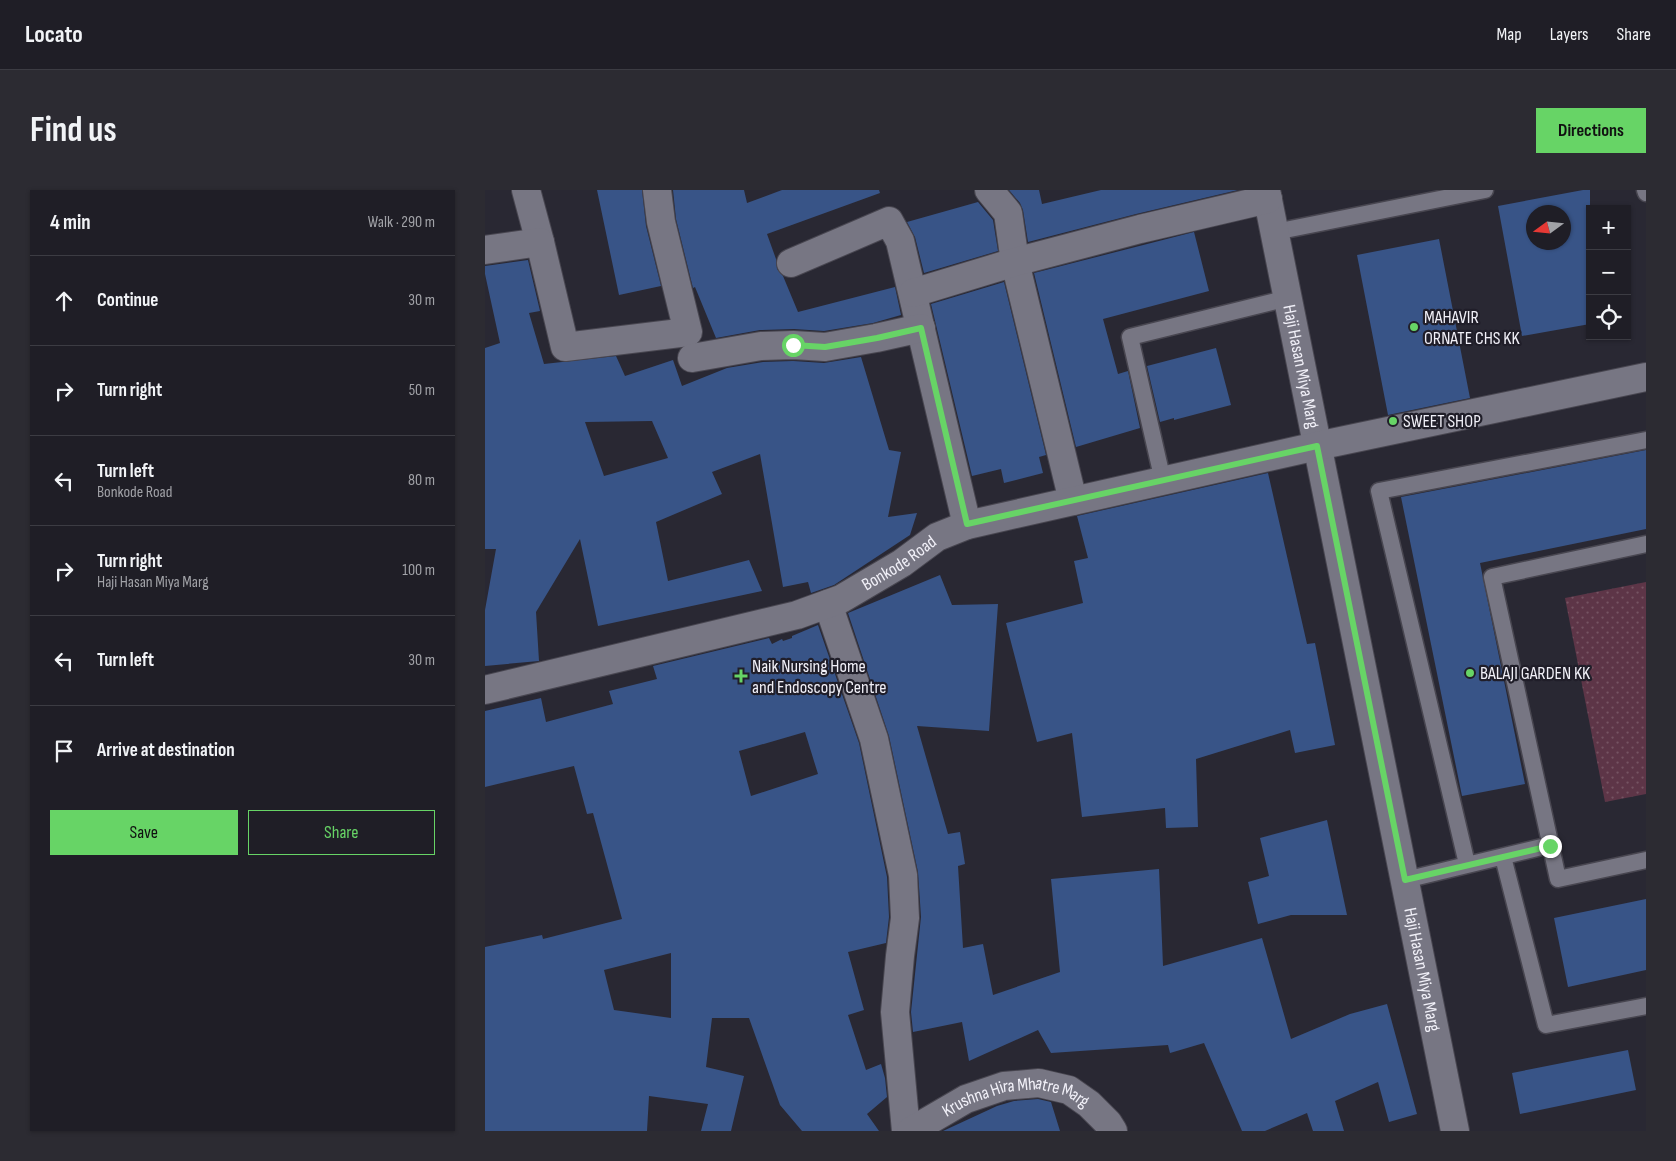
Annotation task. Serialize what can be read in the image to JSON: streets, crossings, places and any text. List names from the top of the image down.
{
  "streets": {
    "street": ["Haji Hasan Miya Marg", "Bonkode Road", "Krushna Hira Mhatre Marg"]
  },
  "crossings": [
    ["Haji Hasan Miya Marg", "Bonkode Road"]
  ],
  "places": {
    "other": ["MAHAVIR ORNATE CHS KK", "SWEET SHOP", "BALAJI GARDEN KK"],
    "health": ["Naik Nursing Home and Endoscopy Centre"]
  },
  "north": "left",
  "page": {
    "header": "Locato",
    "nav": ["Map", "Layers", "Share"],
    "buttons": [
      "Directions",
      ["Save", "Share"]
    ],
    "title": "Find us",
    "heading": ["4 min", "Walk · 290 m"],
    "map_buttons": ["+", "−"],
    "list": [
      ["Continue", "30 m"],
      ["Turn right", "50 m"],
      ["Turn left", "Bonkode Road", "80 m"],
      ["Turn right", "Haji Hasan Miya Marg", "100 m"],
      ["Turn left", "30 m"],
      "Arrive at destination"
    ]
  }
}
